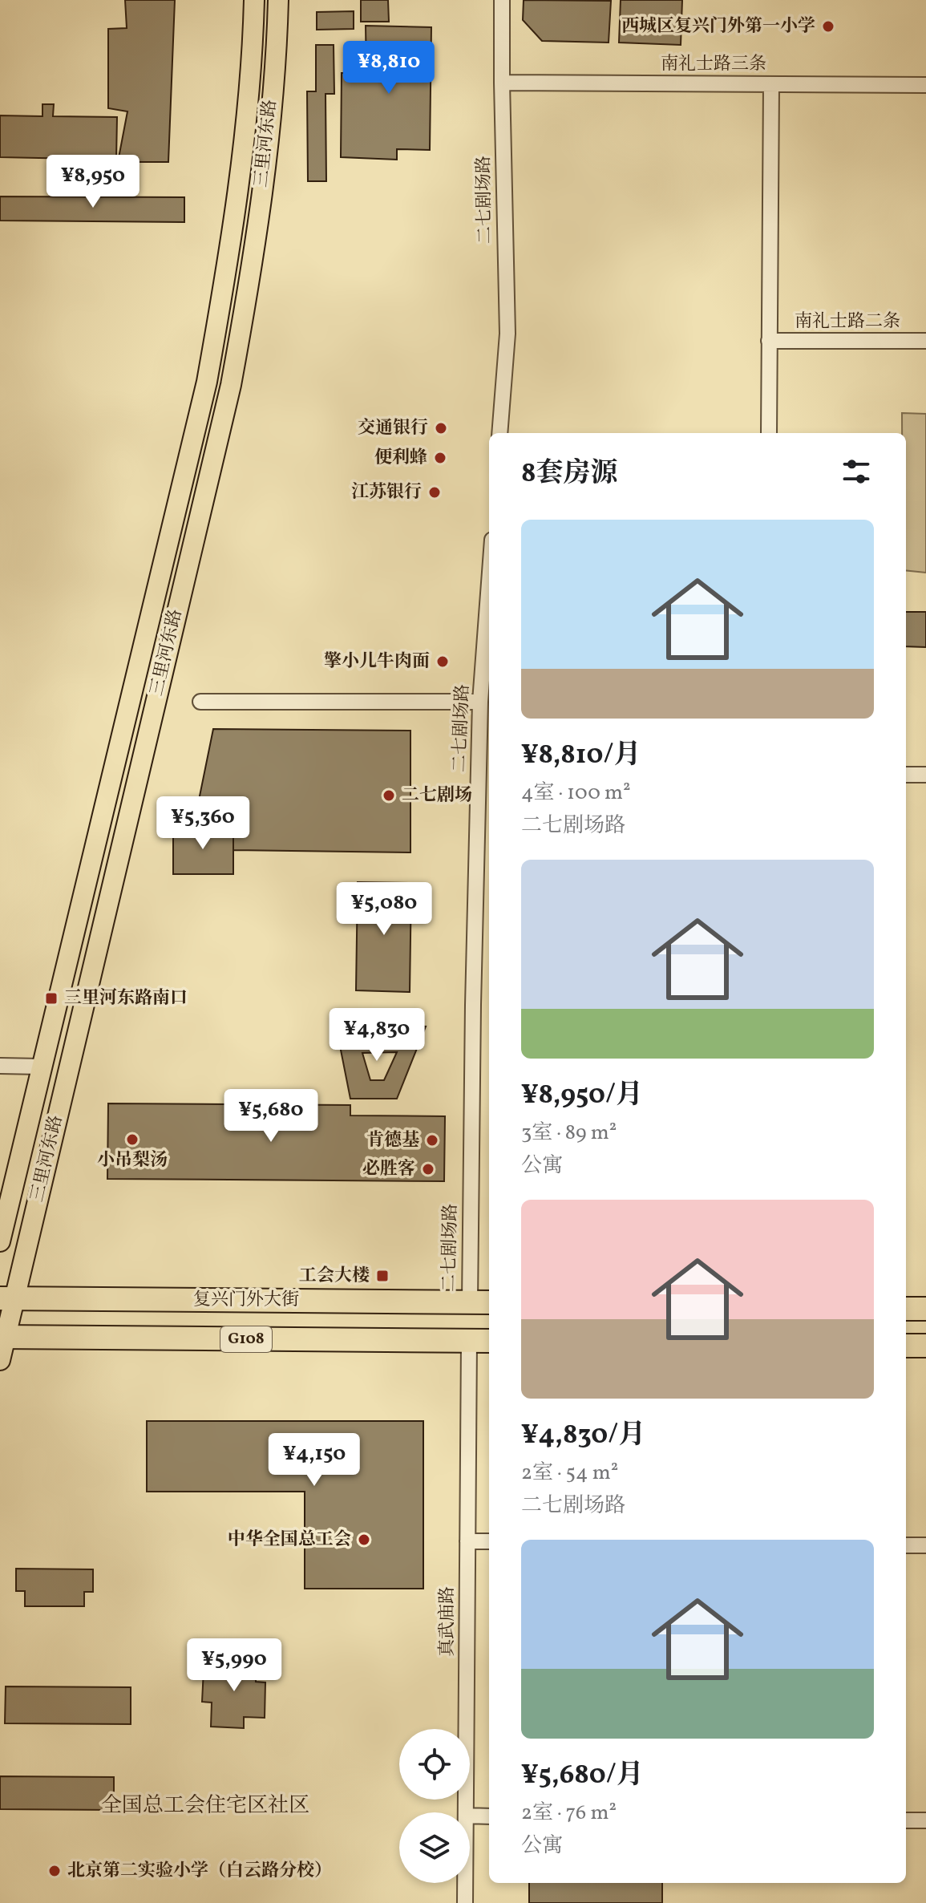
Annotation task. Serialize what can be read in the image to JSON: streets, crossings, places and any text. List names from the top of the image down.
{
  "streets": {
    "highway": ["复兴门外大街", "G108"],
    "main road": ["三里河东路"],
    "street": [
      "南礼士路三条",
      "二七剧场路",
      "南礼士路二条",
      "真武庙路"
    ]
  },
  "crossings": [
    ["南礼士路三条", "二七剧场路"],
    ["三里河东路", "复兴门外大街"],
    ["三里河东路", "G108"],
    ["二七剧场路", "复兴门外大街"],
    ["G108", "真武庙路"]
  ],
  "districts": ["全国总工会住宅区社区"],
  "places": {
    "other": [
      "西城区复兴门外第一小学",
      "交通银行",
      "便利蜂",
      "江苏银行",
      "擎小儿牛肉面",
      "二七剧场",
      "小吊梨汤",
      "肯德基",
      "必胜客",
      "中华全国总工会",
      "北京第二实验小学（白云路分校）"
    ],
    "transit": ["三里河东路南口", "工会大楼"]
  },
  "page": {
    "price": [
      "¥8,810",
      "¥8,950",
      "¥5,360",
      "¥5,080",
      "¥4,830",
      "¥5,680",
      "¥4,150",
      "¥5,990"
    ],
    "heading": "8套房源",
    "list": [
      {
        "name": "¥8,810/月",
        "note": "4室 · 100 m² · 二七剧场路"
      },
      {
        "name": "¥8,950/月",
        "note": "3室 · 89 m² · 公寓"
      },
      {
        "name": "¥4,830/月",
        "note": "2室 · 54 m² · 二七剧场路"
      },
      {
        "name": "¥5,680/月",
        "note": "2室 · 76 m² · 公寓"
      }
    ]
  }
}
